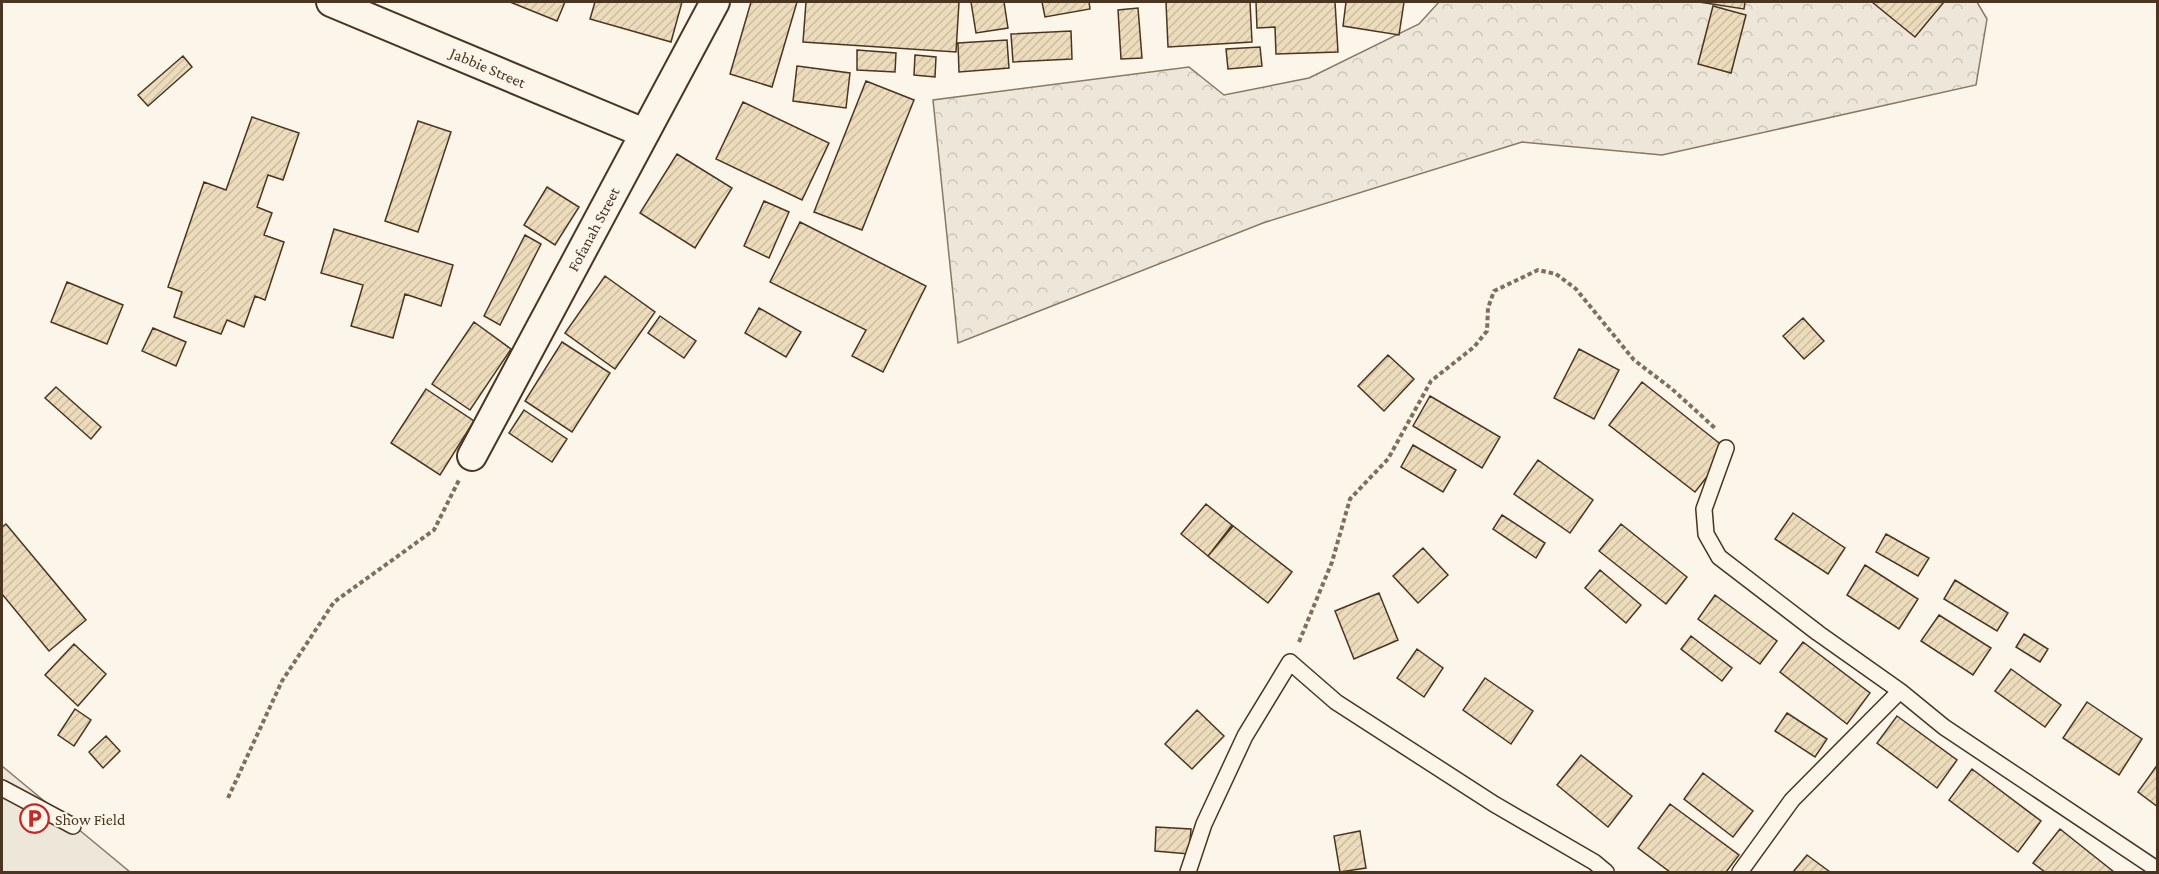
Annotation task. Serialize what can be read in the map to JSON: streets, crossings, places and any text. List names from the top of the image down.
{
  "streets": {
    "street": ["Jabbie Street", "Fofanah Street"]
  },
  "crossings": [
    ["Jabbie Street", "Fofanah Street"]
  ],
  "places": {
    "parking": ["Show Field"]
  }
}
